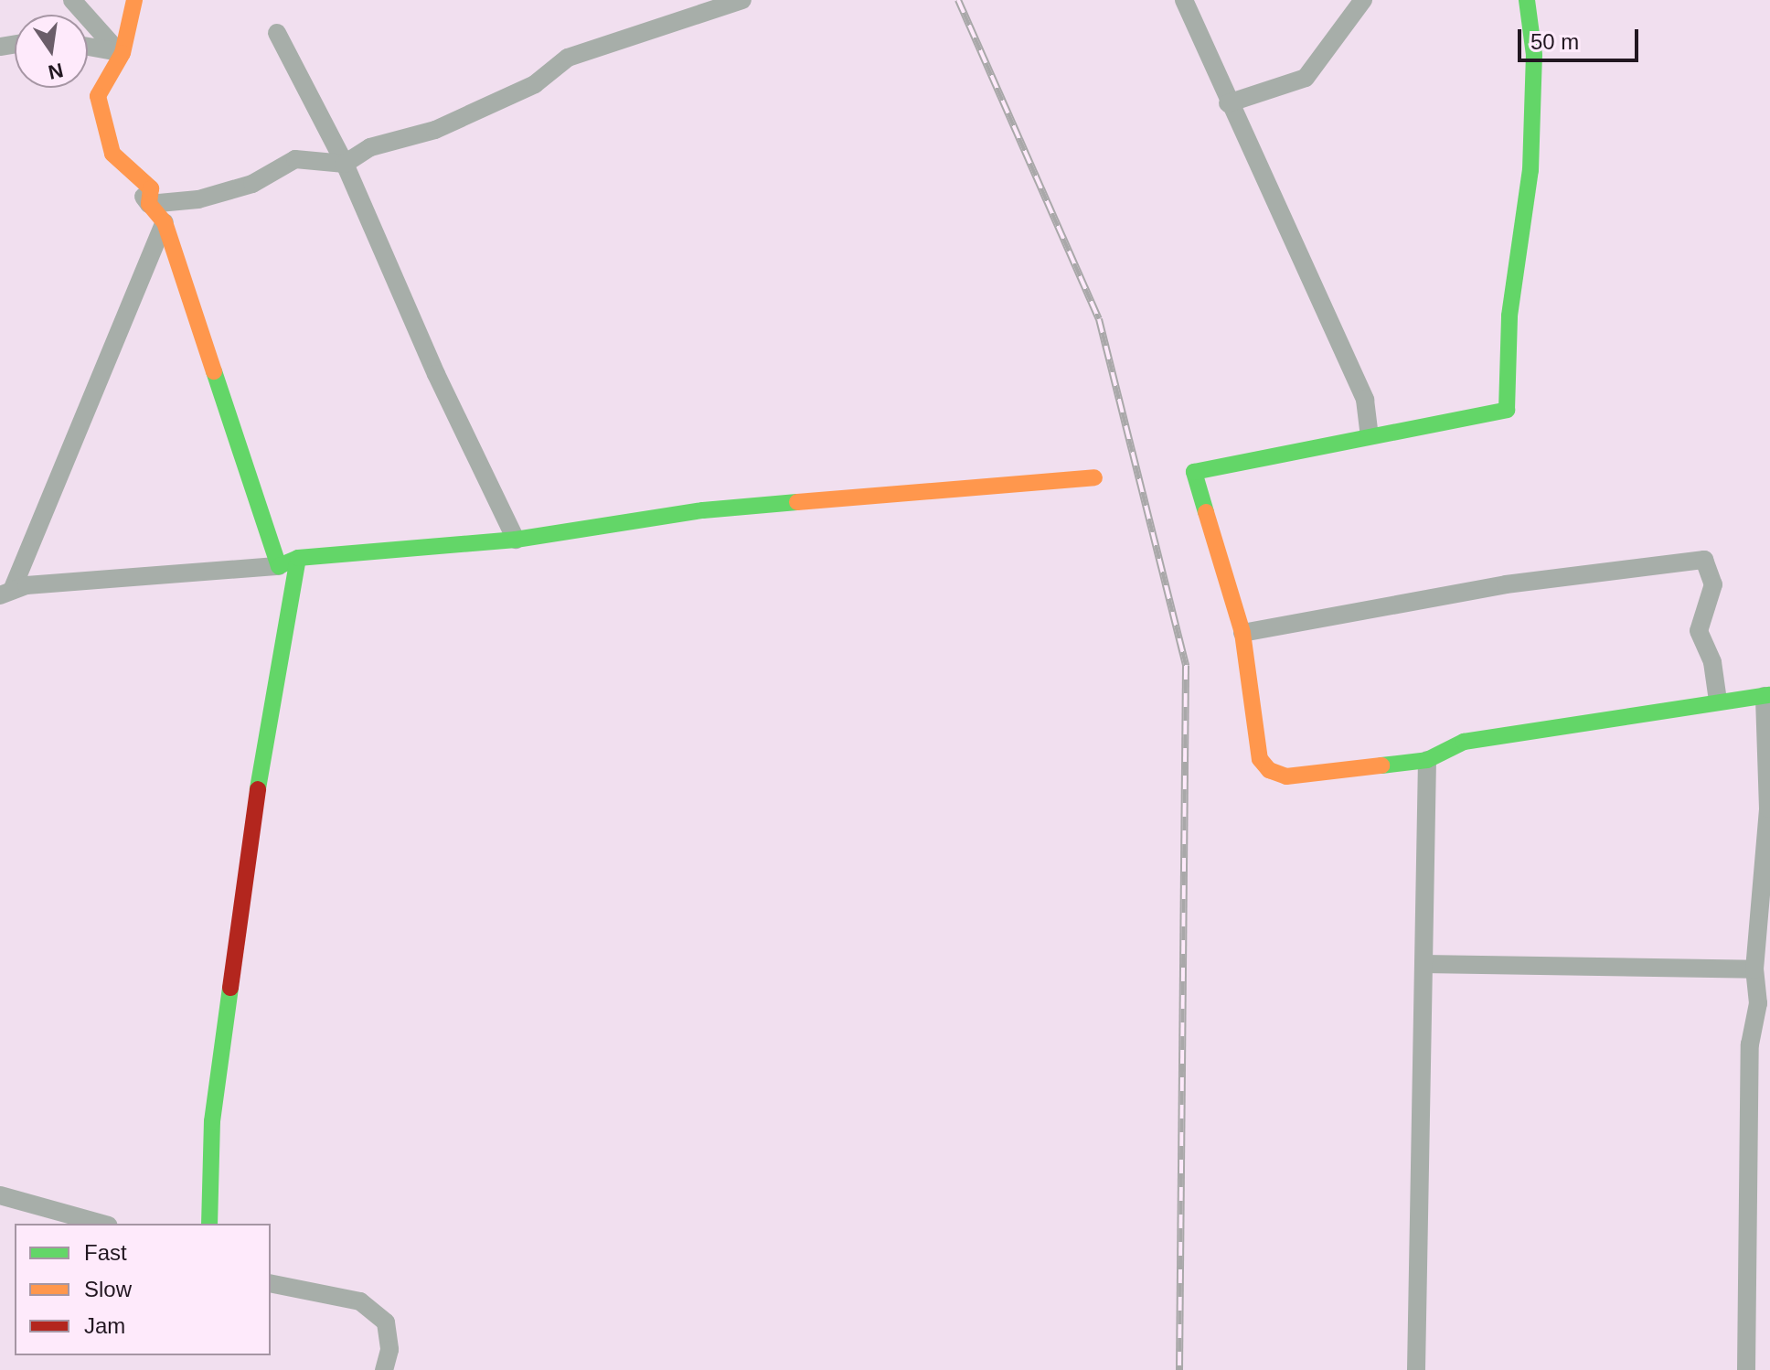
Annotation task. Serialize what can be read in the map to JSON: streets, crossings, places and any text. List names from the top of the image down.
{
  "legend": ["Fast", "Slow", "Jam"],
  "scale_bar": "50 m",
  "north": "bottom"
}
